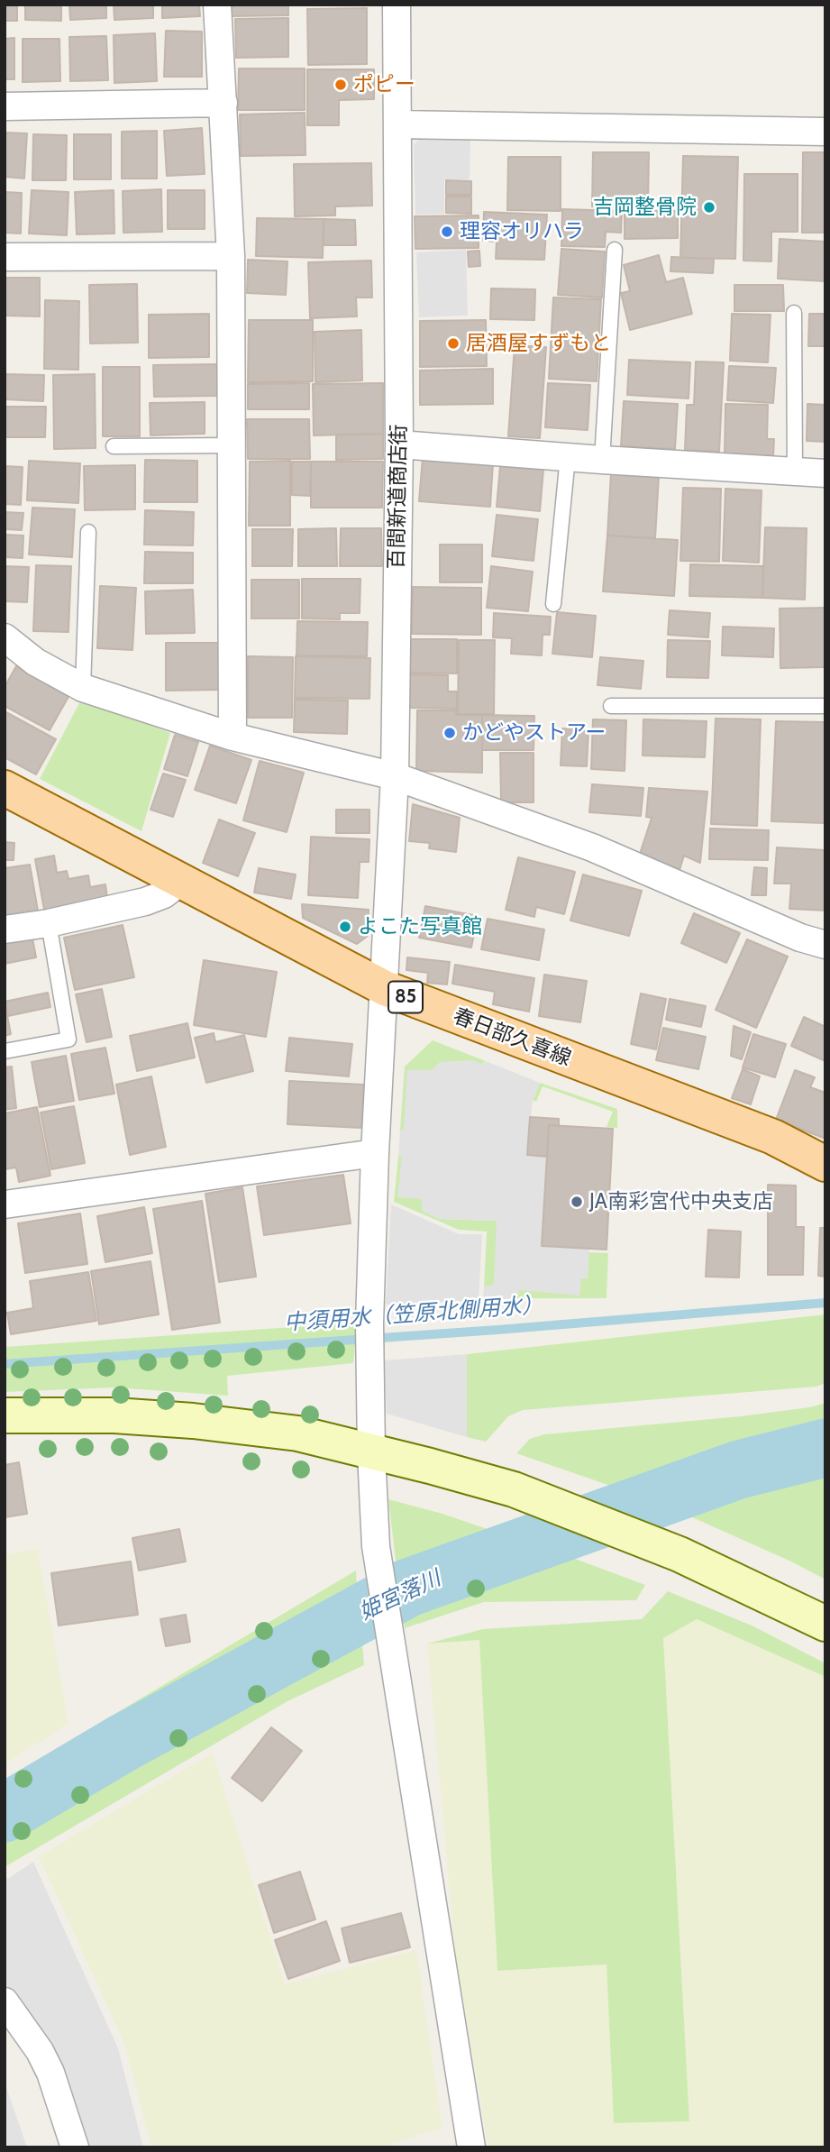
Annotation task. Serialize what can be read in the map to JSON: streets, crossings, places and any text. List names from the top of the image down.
{
  "streets": {
    "main road": ["85", "春日部久喜線"],
    "street": ["百間新道商店街"]
  },
  "crossings": [
    ["百間新道商店街", "春日部久喜線"]
  ],
  "water": ["中須用水（笠原北側用水）", "姫宮落川"],
  "places": [
    "ポピー",
    "吉岡整骨院",
    "理容オリハラ",
    "居酒屋すずもと",
    "かどやストアー",
    "よこた写真館",
    "JA南彩宮代中央支店"
  ]
}
